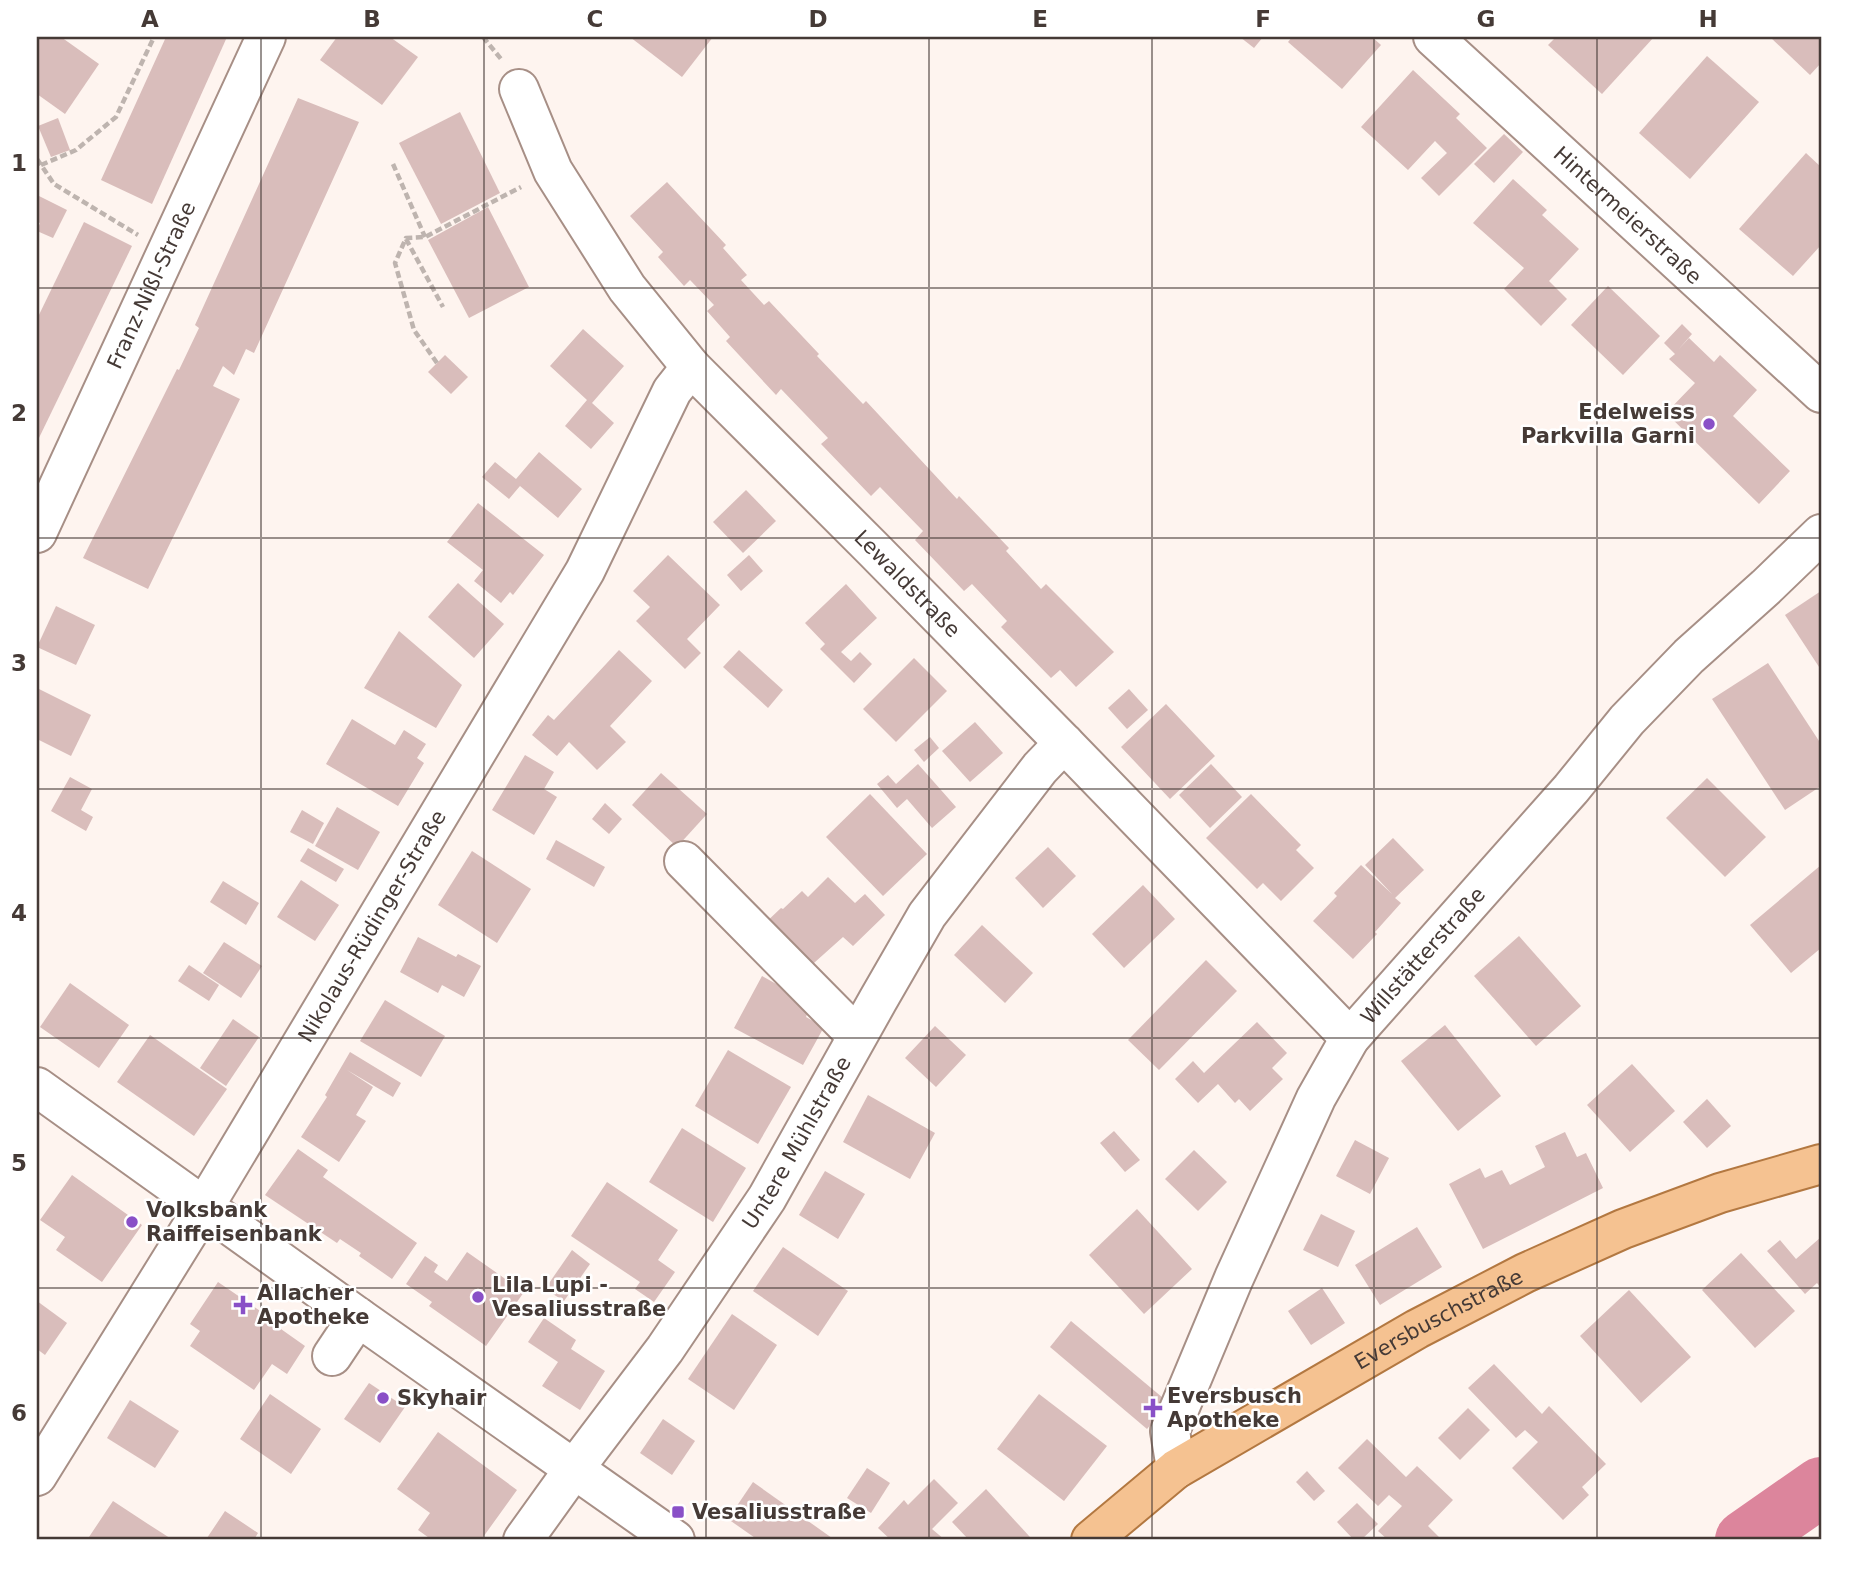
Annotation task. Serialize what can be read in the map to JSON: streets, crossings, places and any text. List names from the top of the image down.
{
  "streets": {
    "main road": ["Eversbuschstraße"],
    "street": [
      "Hintermeierstraße",
      "Franz-Nißl-Straße",
      "Lewaldstraße",
      "Nikolaus-Rüdinger-Straße",
      "Willstätterstraße",
      "Untere Mühlstraße"
    ]
  },
  "crossings": [
    ["Lewaldstraße", "Nikolaus-Rüdinger-Straße"],
    ["Lewaldstraße", "Willstätterstraße"],
    ["Lewaldstraße", "Untere Mühlstraße"],
    ["Willstätterstraße", "Eversbuschstraße"]
  ],
  "places": {
    "other": [
      "Edelweiss Parkvilla Garni",
      "Volksbank Raiffeisenbank",
      "Lila Lupi - Vesaliusstraße",
      "Skyhair"
    ],
    "health": ["Allacher Apotheke", "Eversbusch Apotheke"],
    "transit": ["Vesaliusstraße"]
  },
  "grid": {
    "columns": [
      "A",
      "B",
      "C",
      "D",
      "E",
      "F",
      "G",
      "H"
    ],
    "rows": [
      "1",
      "2",
      "3",
      "4",
      "5",
      "6"
    ]
  }
}
